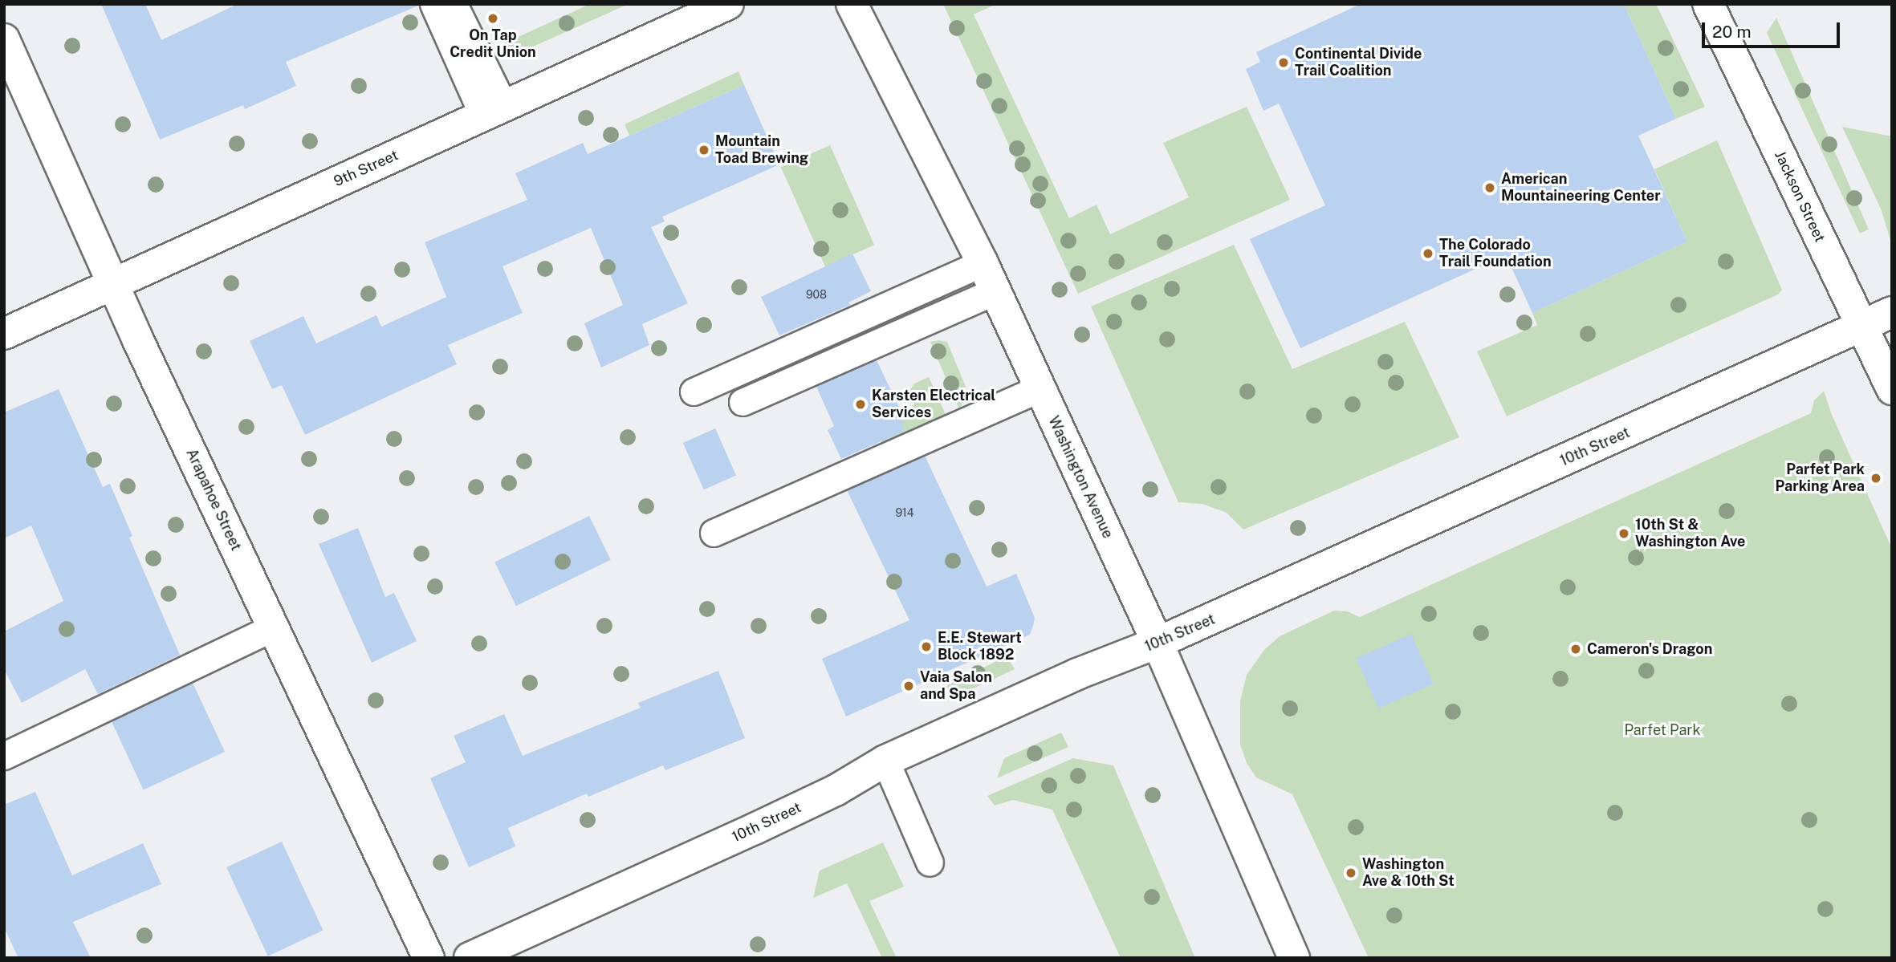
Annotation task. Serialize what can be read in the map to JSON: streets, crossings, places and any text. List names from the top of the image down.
{
  "streets": {
    "street": [
      "9th Street",
      "Jackson Street",
      "10th Street",
      "Washington Avenue",
      "Arapahoe Street"
    ]
  },
  "crossings": [
    ["9th Street", "Arapahoe Street"],
    ["Jackson Street", "10th Street"],
    ["10th Street", "Washington Avenue"]
  ],
  "parks": ["Parfet Park"],
  "places": [
    "On Tap Credit Union",
    "Continental Divide Trail Coalition",
    "Mountain Toad Brewing",
    "American Mountaineering Center",
    "The Colorado Trail Foundation",
    "Karsten Electrical Services",
    "Parfet Park Parking Area",
    "10th St & Washington Ave",
    "E.E. Stewart Block 1892",
    "Cameron's Dragon",
    "Vaia Salon and Spa",
    "Washington Ave & 10th St"
  ],
  "house_numbers": ["908", "914"],
  "scale_bar": "20 m"
}
